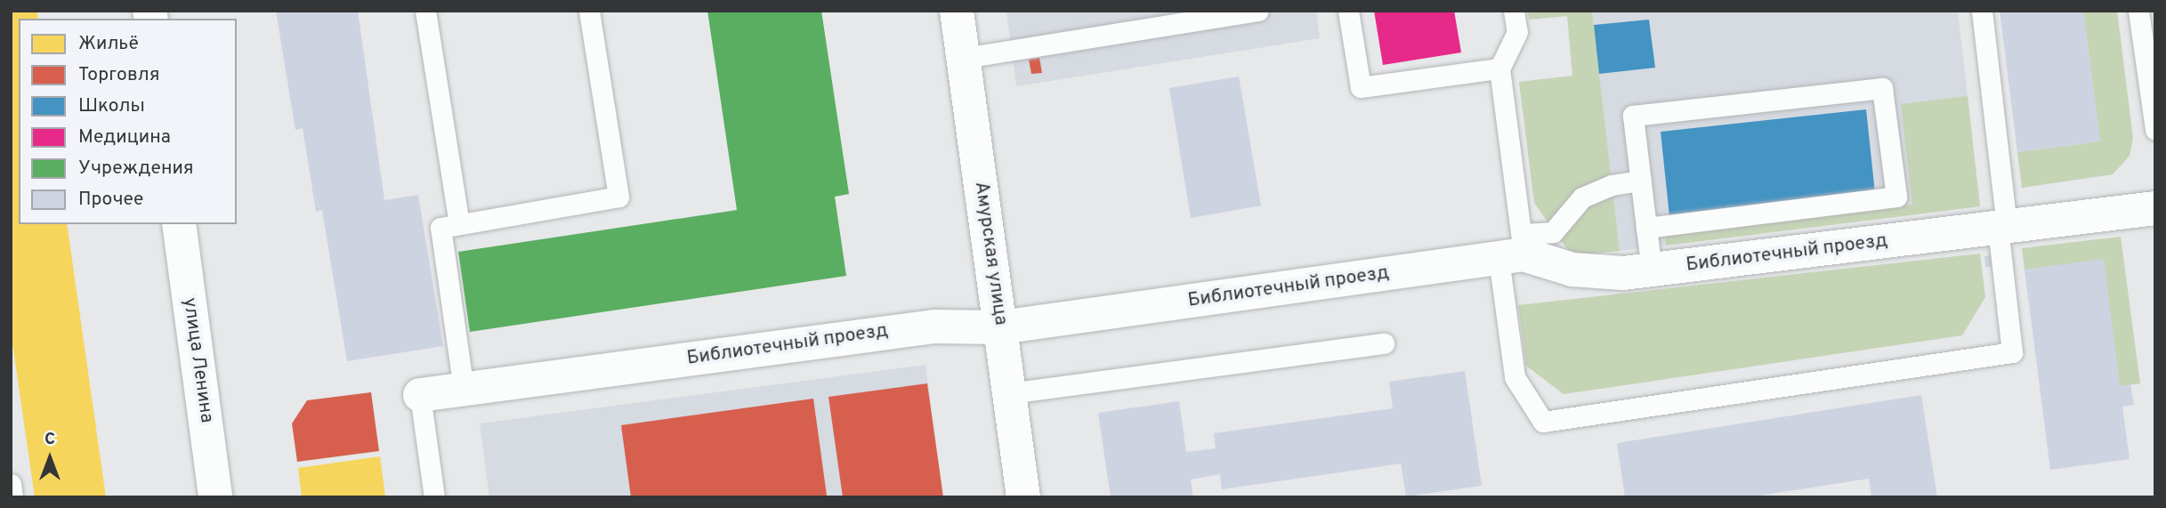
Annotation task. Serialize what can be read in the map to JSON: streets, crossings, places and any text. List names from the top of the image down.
{
  "streets": {
    "street": ["Амурская улица", "Библиотечный проезд", "улица Ленина"]
  },
  "crossings": [
    ["Амурская улица", "Библиотечный проезд"]
  ],
  "legend": [
    "Жильё",
    "Торговля",
    "Школы",
    "Медицина",
    "Учреждения",
    "Прочее"
  ],
  "north": "top"
}
